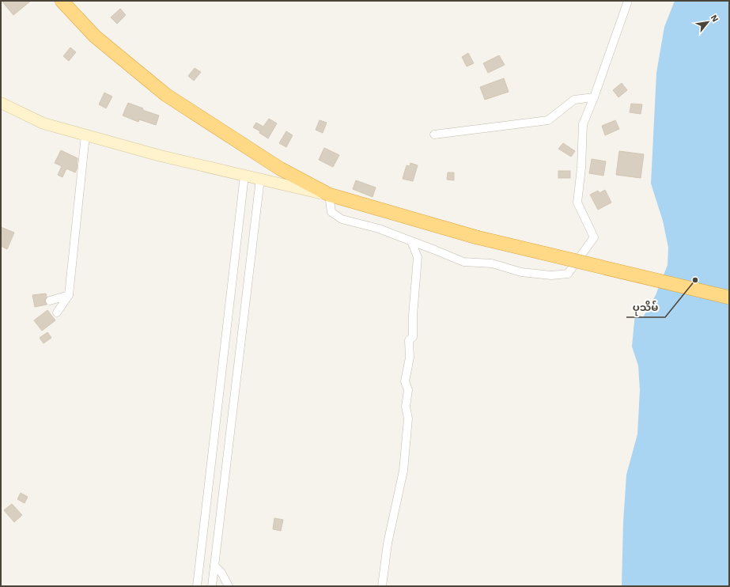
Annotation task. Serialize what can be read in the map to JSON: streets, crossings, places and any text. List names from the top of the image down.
{
  "places": ["ပုသိမ်"],
  "north": "top right"
}
